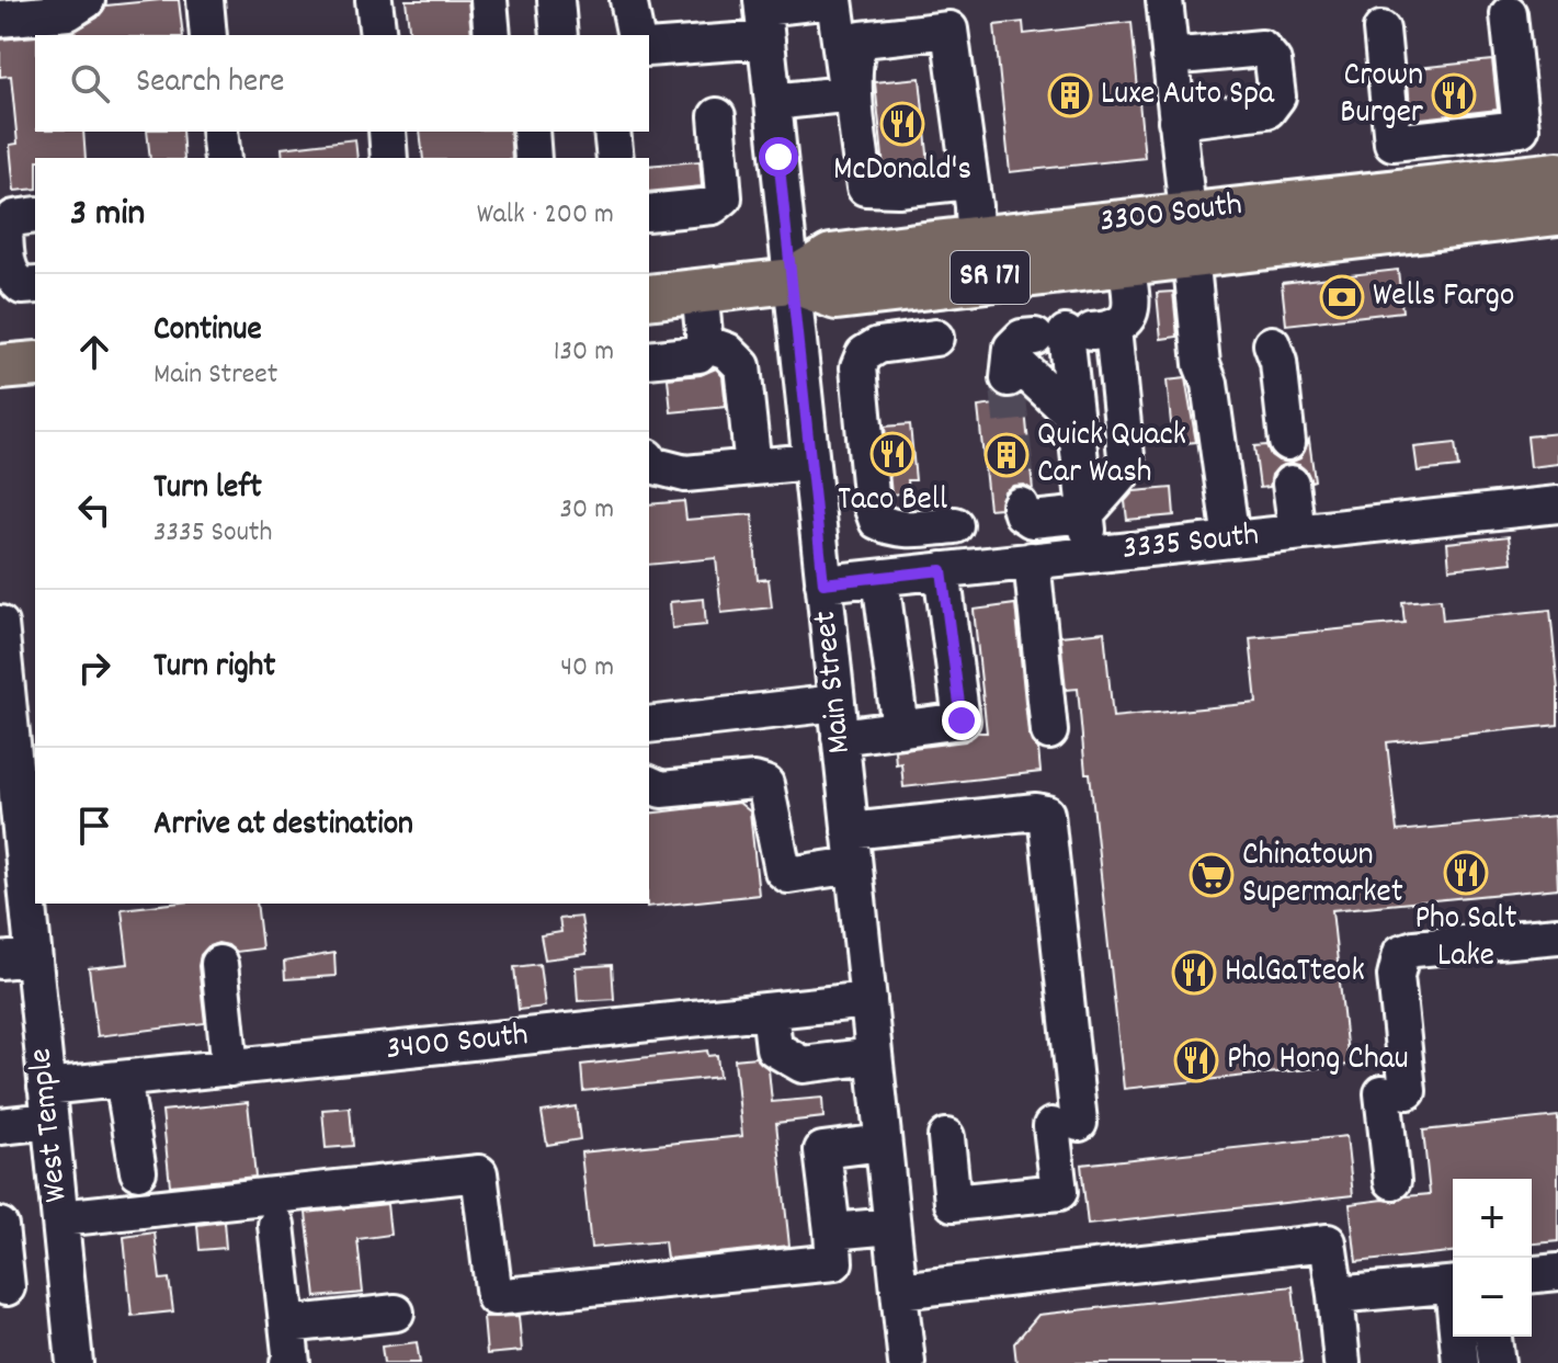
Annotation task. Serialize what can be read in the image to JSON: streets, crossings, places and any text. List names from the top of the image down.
{
  "streets": {
    "main road": ["3300 South", "SR 171"],
    "street": [
      "3335 South",
      "Main Street",
      "3400 South",
      "West Temple"
    ]
  },
  "crossings": [
    ["3300 South", "Main Street"],
    ["3335 South", "Main Street"],
    ["Main Street", "3400 South"],
    ["3400 South", "West Temple"]
  ],
  "places": {
    "building": ["Luxe Auto Spa", "Quick Quack Car Wash"],
    "restaurant": [
      "Crown Burger",
      "McDonald's",
      "Taco Bell",
      "Pho Salt Lake",
      "HalGaTteok",
      "Pho Hong Chau"
    ],
    "bank": ["Wells Fargo"],
    "supermarket": ["Chinatown Supermarket"]
  },
  "page": {
    "search": "Search here",
    "heading": ["3 min", "Walk · 200 m"],
    "list": [
      ["Continue", "Main Street", "130 m"],
      ["Turn left", "3335 South", "30 m"],
      ["Turn right", "40 m"],
      "Arrive at destination"
    ],
    "map_buttons": ["+", "−"]
  }
}
